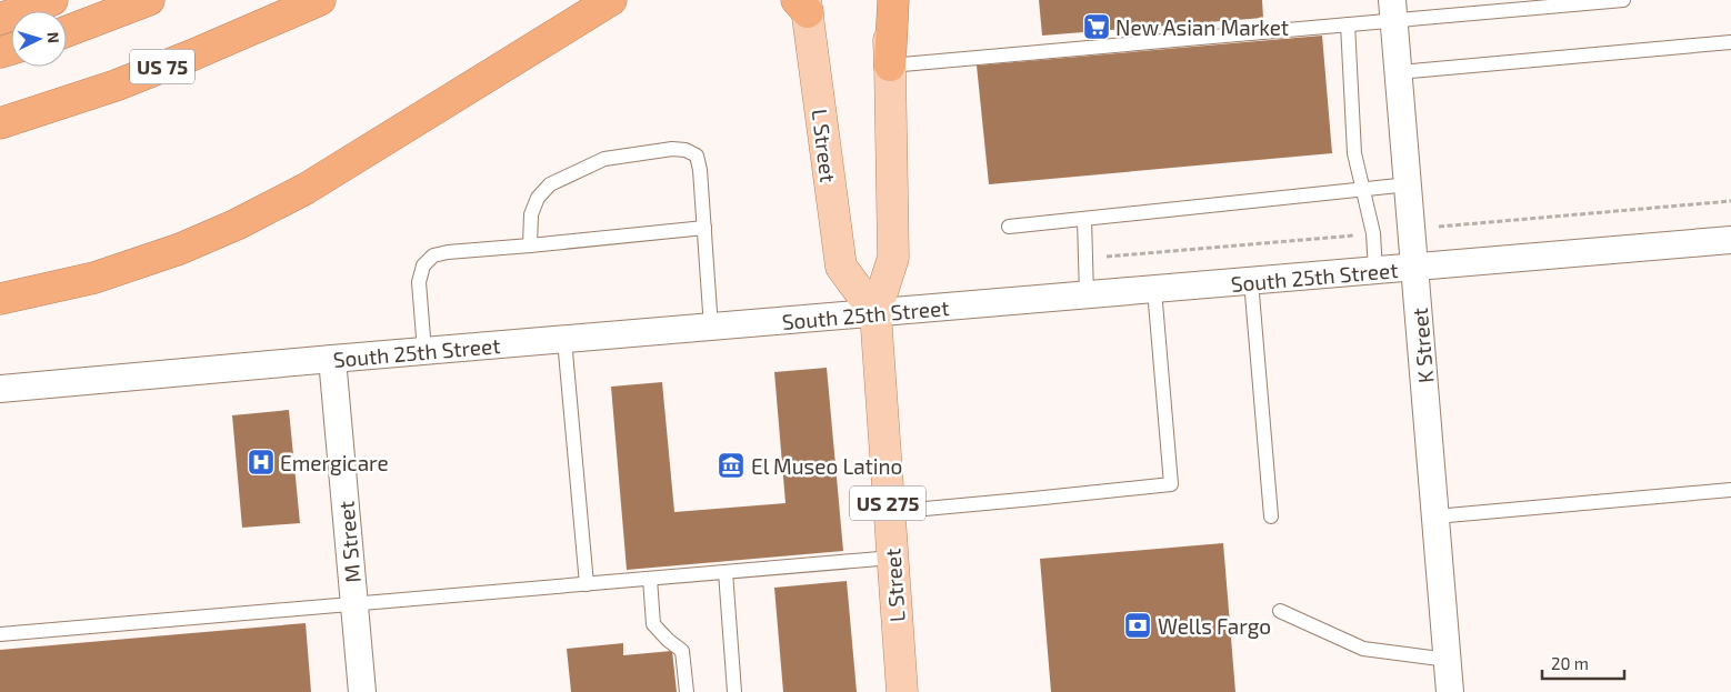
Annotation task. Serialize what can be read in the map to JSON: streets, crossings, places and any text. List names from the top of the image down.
{
  "streets": {
    "highway": ["US 75"],
    "main road": ["L Street", "US 275"],
    "street": ["South 25th Street", "K Street", "M Street"]
  },
  "crossings": [
    ["L Street", "South 25th Street"],
    ["South 25th Street", "K Street"],
    ["South 25th Street", "M Street"]
  ],
  "places": {
    "supermarket": ["New Asian Market"],
    "hospital": ["Emergicare"],
    "museum": ["El Museo Latino"],
    "bank": ["Wells Fargo"]
  },
  "scale_bar": "20 m",
  "north": "right"
}
